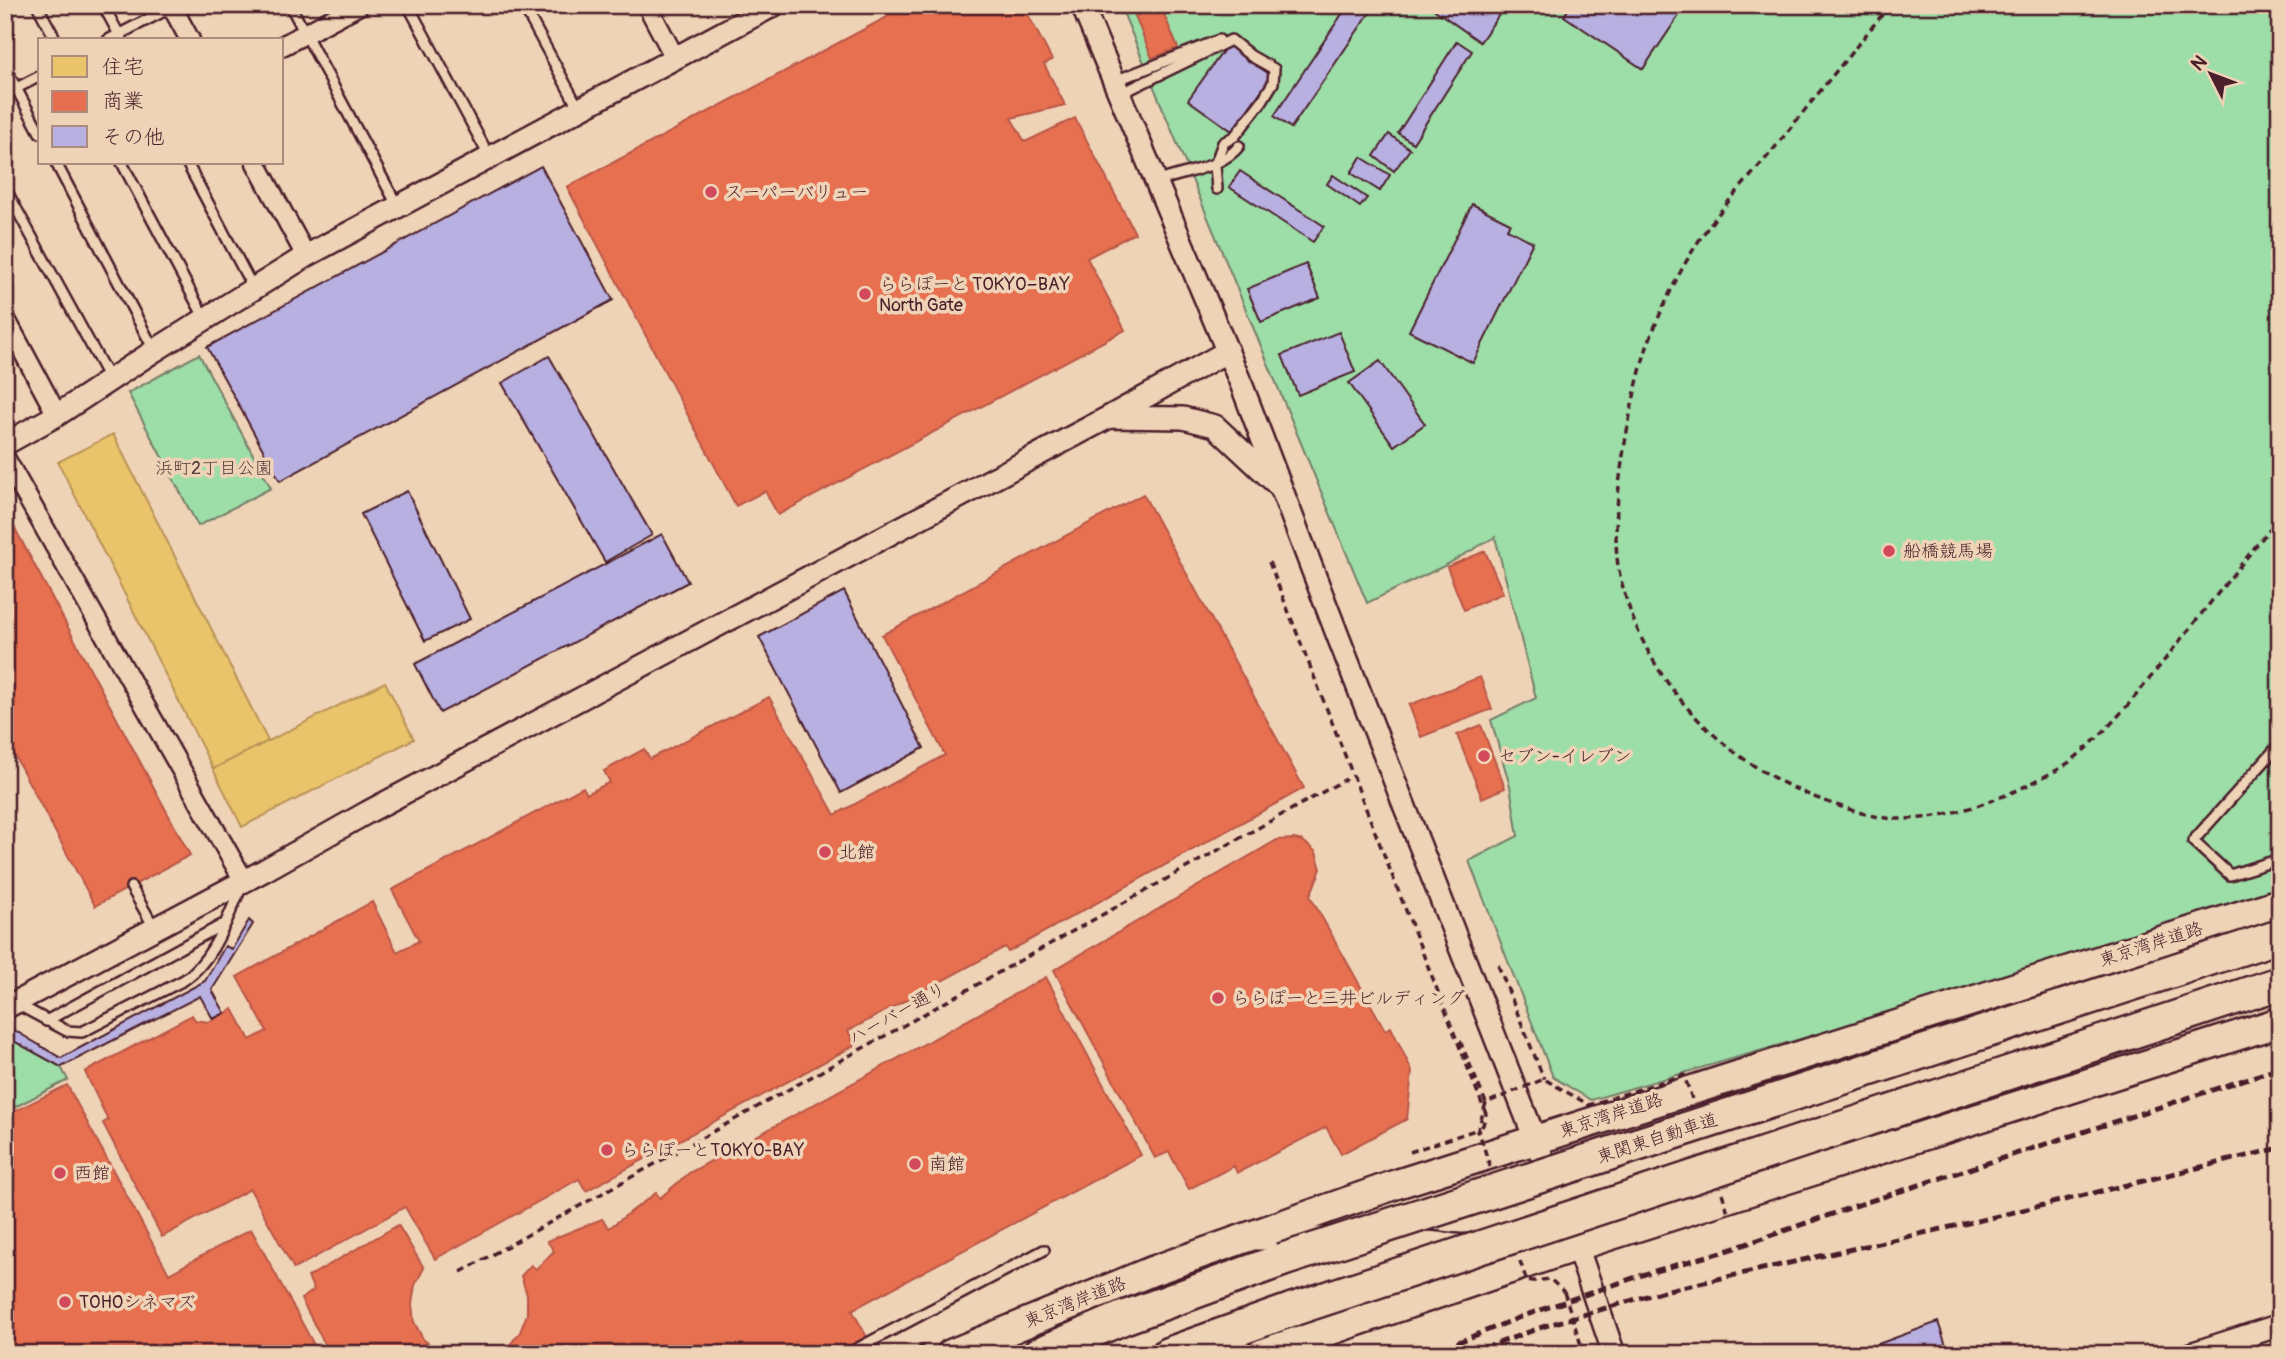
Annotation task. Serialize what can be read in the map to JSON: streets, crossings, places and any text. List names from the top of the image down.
{
  "streets": {
    "highway": ["東京湾岸道路", "東関東自動車道"],
    "path": ["ハーバー通り"]
  },
  "parks": ["浜町2丁目公園"],
  "places": [
    "スーパーバリュー",
    "ららぽーと TOKYO−BAY North Gate",
    "船橋競馬場",
    "セブン-イレブン",
    "北館",
    "ららぽーと三井ビルディング",
    "ららぽーとTOKYO-BAY",
    "南館",
    "西館",
    "TOHOシネマズ"
  ],
  "legend": ["住宅", "商業", "その他"],
  "north": "top left"
}
